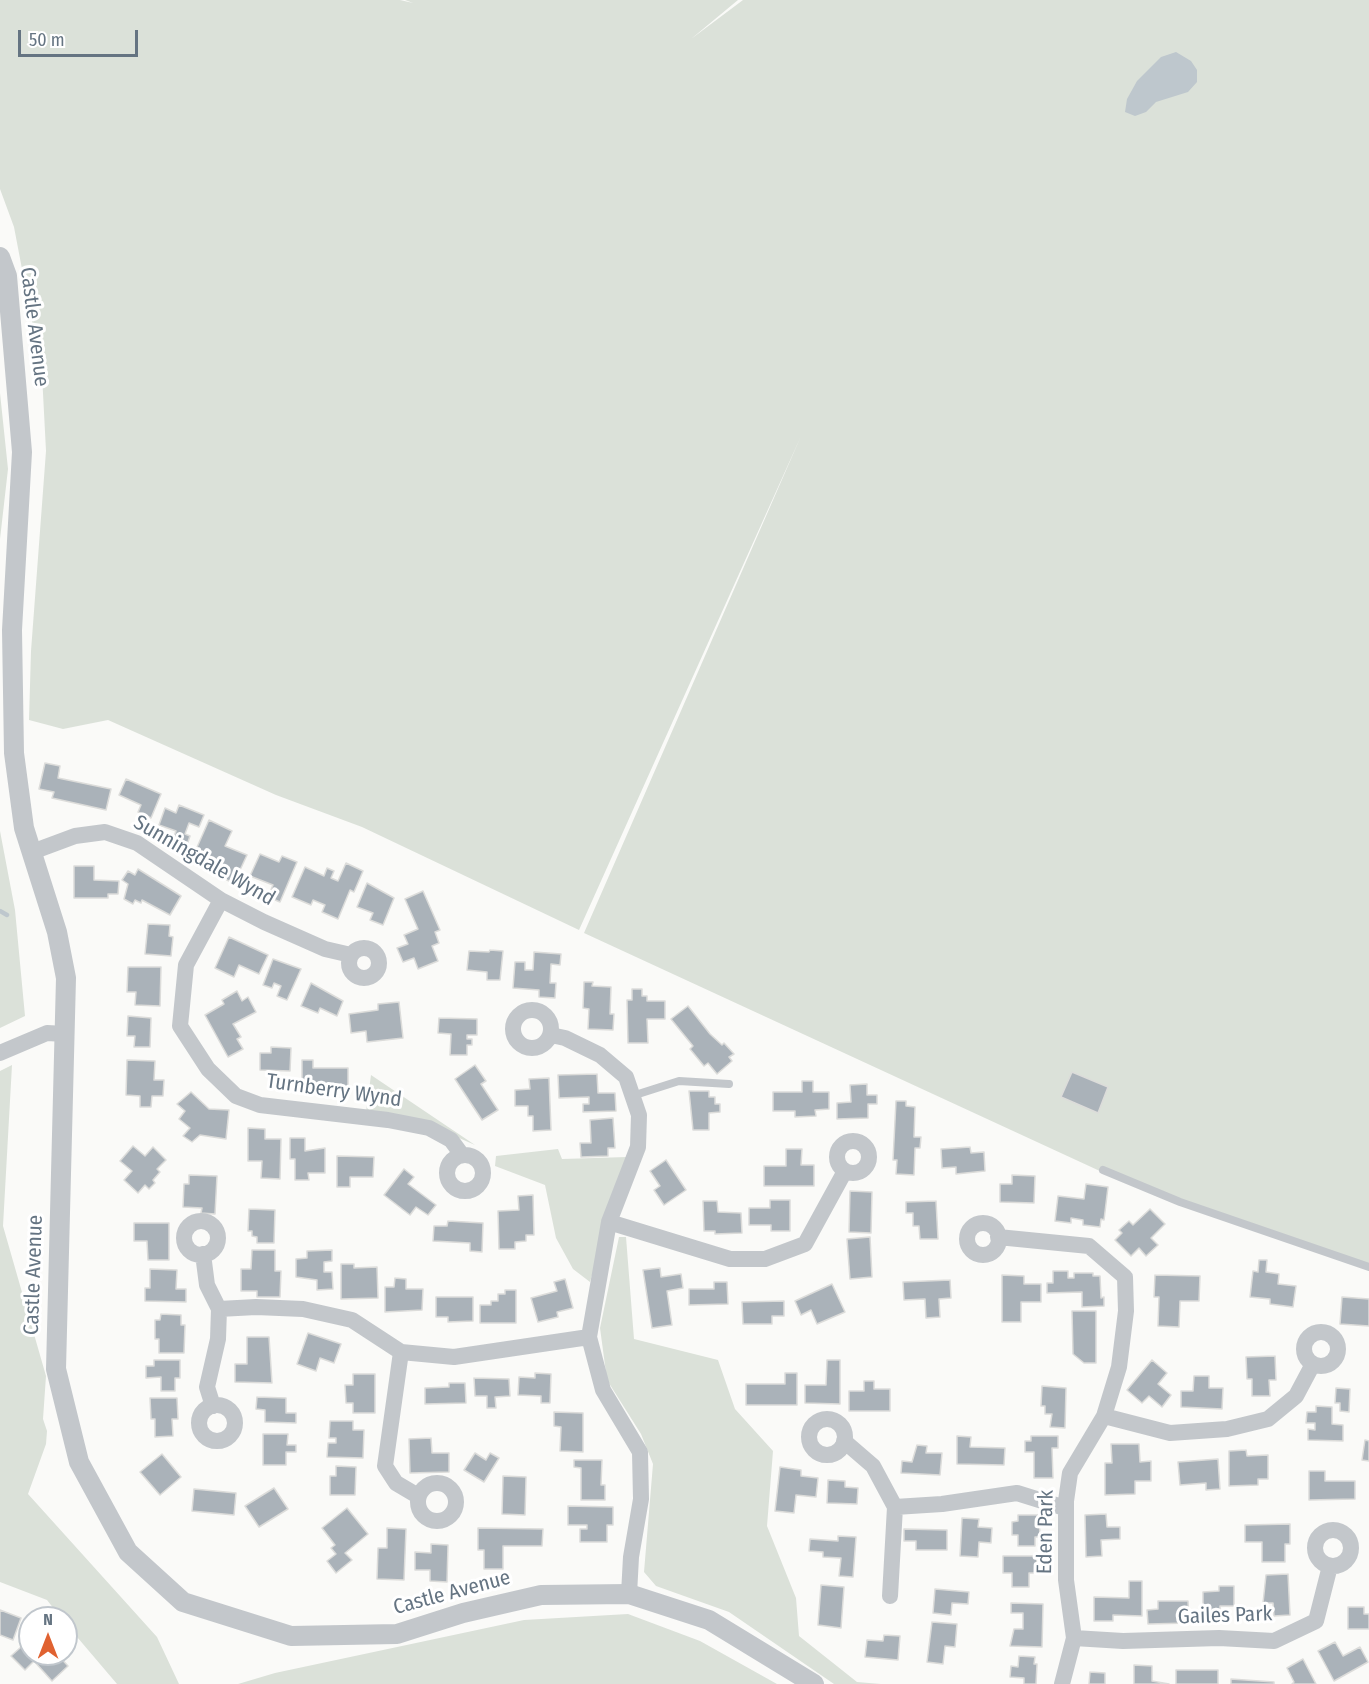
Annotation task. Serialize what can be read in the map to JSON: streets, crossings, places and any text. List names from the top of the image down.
{
  "streets": {
    "street": [
      "Castle Avenue",
      "Sunningdale Wynd",
      "Turnberry Wynd",
      "Eden Park",
      "Gailes Park"
    ]
  },
  "crossings": [
    ["Castle Avenue", "Sunningdale Wynd"],
    ["Sunningdale Wynd", "Turnberry Wynd"],
    ["Eden Park", "Gailes Park"]
  ],
  "scale_bar": "50 m",
  "north": "top"
}
